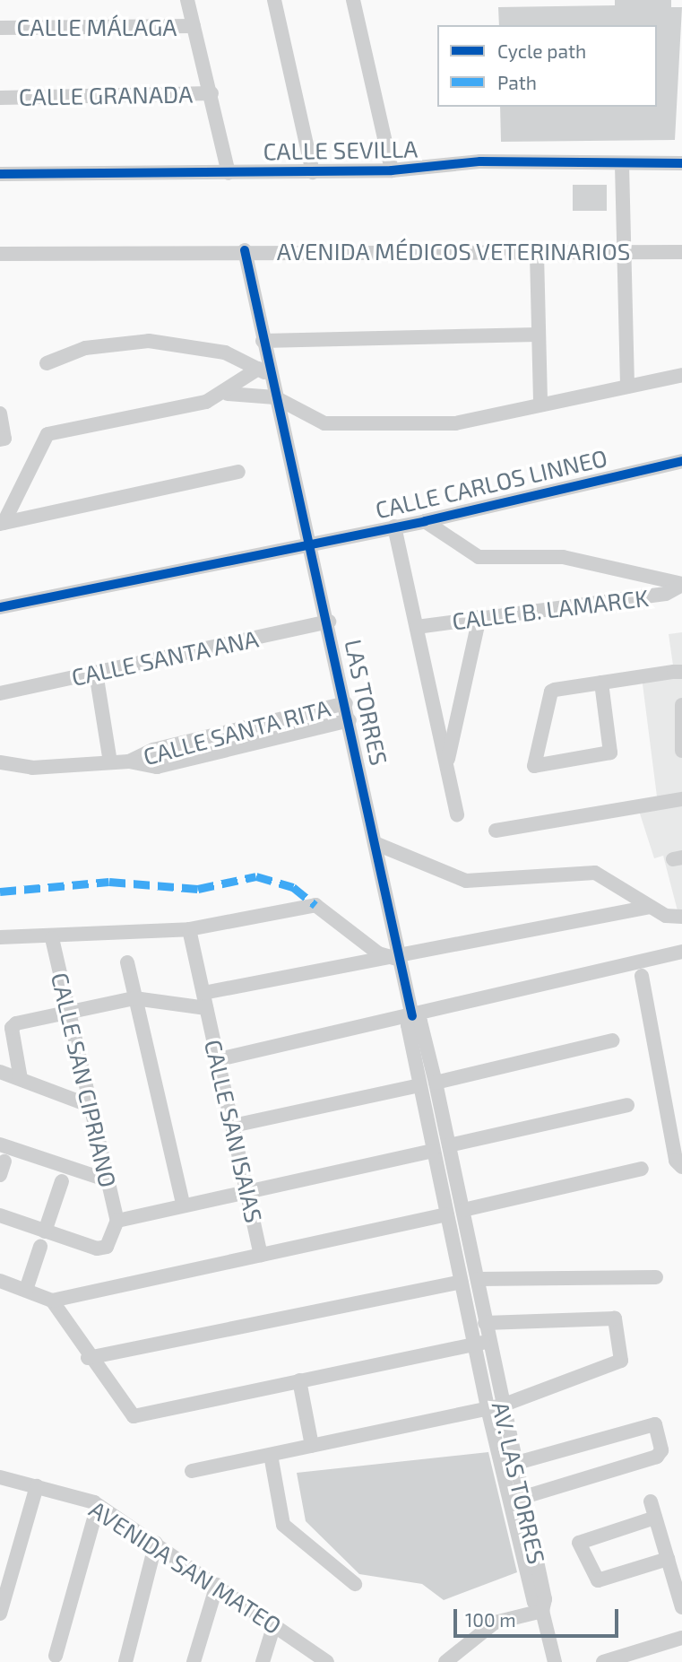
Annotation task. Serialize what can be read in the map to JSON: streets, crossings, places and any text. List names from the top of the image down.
{
  "streets": {
    "street": [
      "CALLE MÁLAGA",
      "CALLE GRANADA",
      "CALLE SEVILLA",
      "AVENIDA MÉDICOS VETERINARIOS",
      "CALLE CARLOS LINNEO",
      "CALLE B. LAMARCK",
      "CALLE SANTA ANA",
      "LAS TORRES",
      "CALLE SANTA RITA",
      "CALLE SAN CIPRIANO",
      "CALLE SAN ISAIAS",
      "AV. LAS TORRES",
      "AVENIDA SAN MATEO"
    ]
  },
  "crossings": [
    ["AVENIDA MÉDICOS VETERINARIOS", "LAS TORRES"],
    ["CALLE CARLOS LINNEO", "LAS TORRES"],
    ["CALLE SANTA ANA", "LAS TORRES"],
    ["LAS TORRES", "CALLE SANTA RITA"],
    ["LAS TORRES", "AV. LAS TORRES"]
  ],
  "legend": ["Cycle path", "Path"],
  "scale_bar": "100 m"
}
